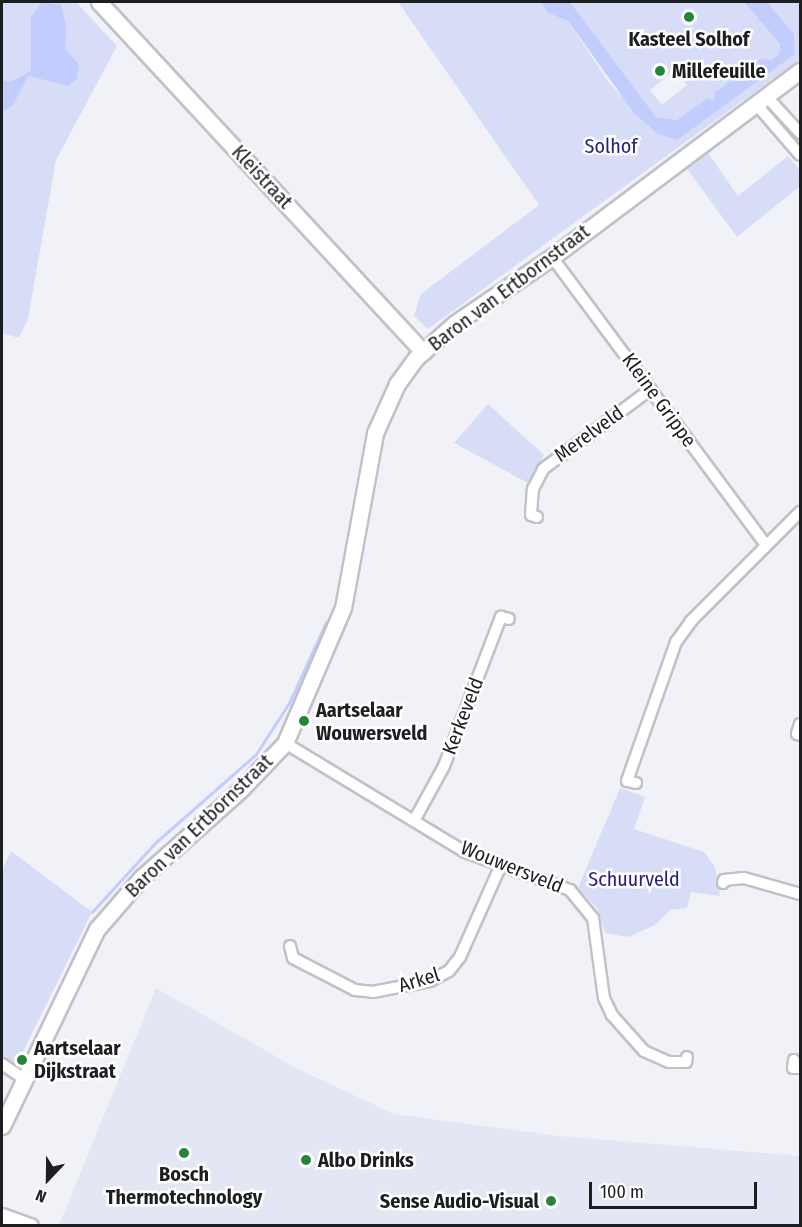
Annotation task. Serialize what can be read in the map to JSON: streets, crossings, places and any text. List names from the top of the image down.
{
  "streets": {
    "street": [
      "Kleistraat",
      "Baron van Ertbornstraat",
      "Kleine Grippe",
      "Merelveld",
      "Kerkeveld",
      "Wouwersveld",
      "Arkel"
    ]
  },
  "crossings": [
    ["Kleistraat", "Baron van Ertbornstraat"],
    ["Baron van Ertbornstraat", "Kleine Grippe"],
    ["Baron van Ertbornstraat", "Wouwersveld"],
    ["Kleine Grippe", "Merelveld"],
    ["Kerkeveld", "Wouwersveld"],
    ["Wouwersveld", "Arkel"]
  ],
  "parks": ["Solhof", "Schuurveld"],
  "places": [
    "Kasteel Solhof",
    "Millefeuille",
    "Aartselaar Wouwersveld",
    "Aartselaar Dijkstraat",
    "Bosch Thermotechnology",
    "Albo Drinks",
    "Sense Audio-Visual"
  ],
  "scale_bar": "100 m",
  "north": "bottom"
}
